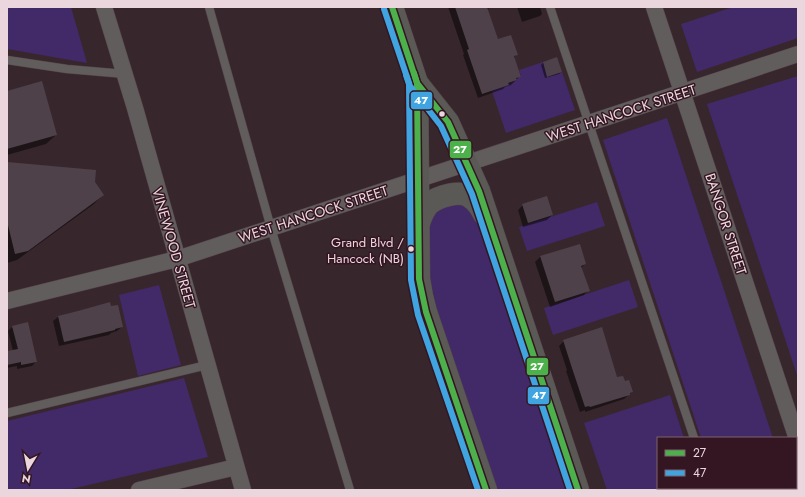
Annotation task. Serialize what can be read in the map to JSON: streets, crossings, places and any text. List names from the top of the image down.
{
  "streets": {
    "street": ["WEST HANCOCK STREET", "BANGOR STREET", "VINEWOOD STREET"]
  },
  "crossings": [
    ["WEST HANCOCK STREET", "BANGOR STREET"],
    ["WEST HANCOCK STREET", "VINEWOOD STREET"]
  ],
  "places": ["Grand Blvd / Hancock (NB)"],
  "lines": ["transit line 27", "transit line 47"],
  "legend": ["27", "47"],
  "north": "bottom"
}
